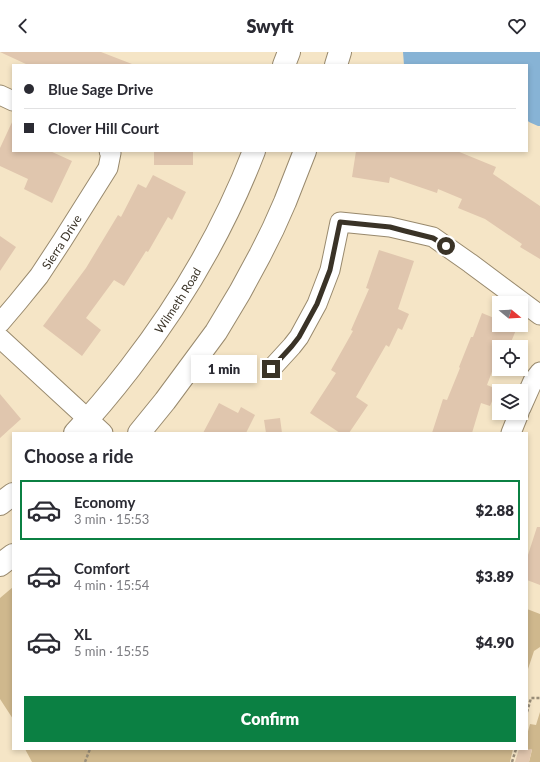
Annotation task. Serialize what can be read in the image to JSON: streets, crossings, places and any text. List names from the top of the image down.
{
  "streets": {
    "main road": ["Wilmeth Road"],
    "street": ["Sierra Drive"]
  },
  "north": "right",
  "page": {
    "header": "Swyft",
    "banner": ["Blue Sage Drive", "Clover Hill Court"],
    "bubble": "1 min",
    "heading": "Choose a ride",
    "list": [
      {
        "name": "Economy",
        "note": "3 min · 15:53",
        "value": "$2.88"
      },
      {
        "name": "Comfort",
        "note": "4 min · 15:54",
        "value": "$3.89"
      },
      {
        "name": "XL",
        "note": "5 min · 15:55",
        "value": "$4.90"
      }
    ],
    "buttons": "Confirm"
  }
}
